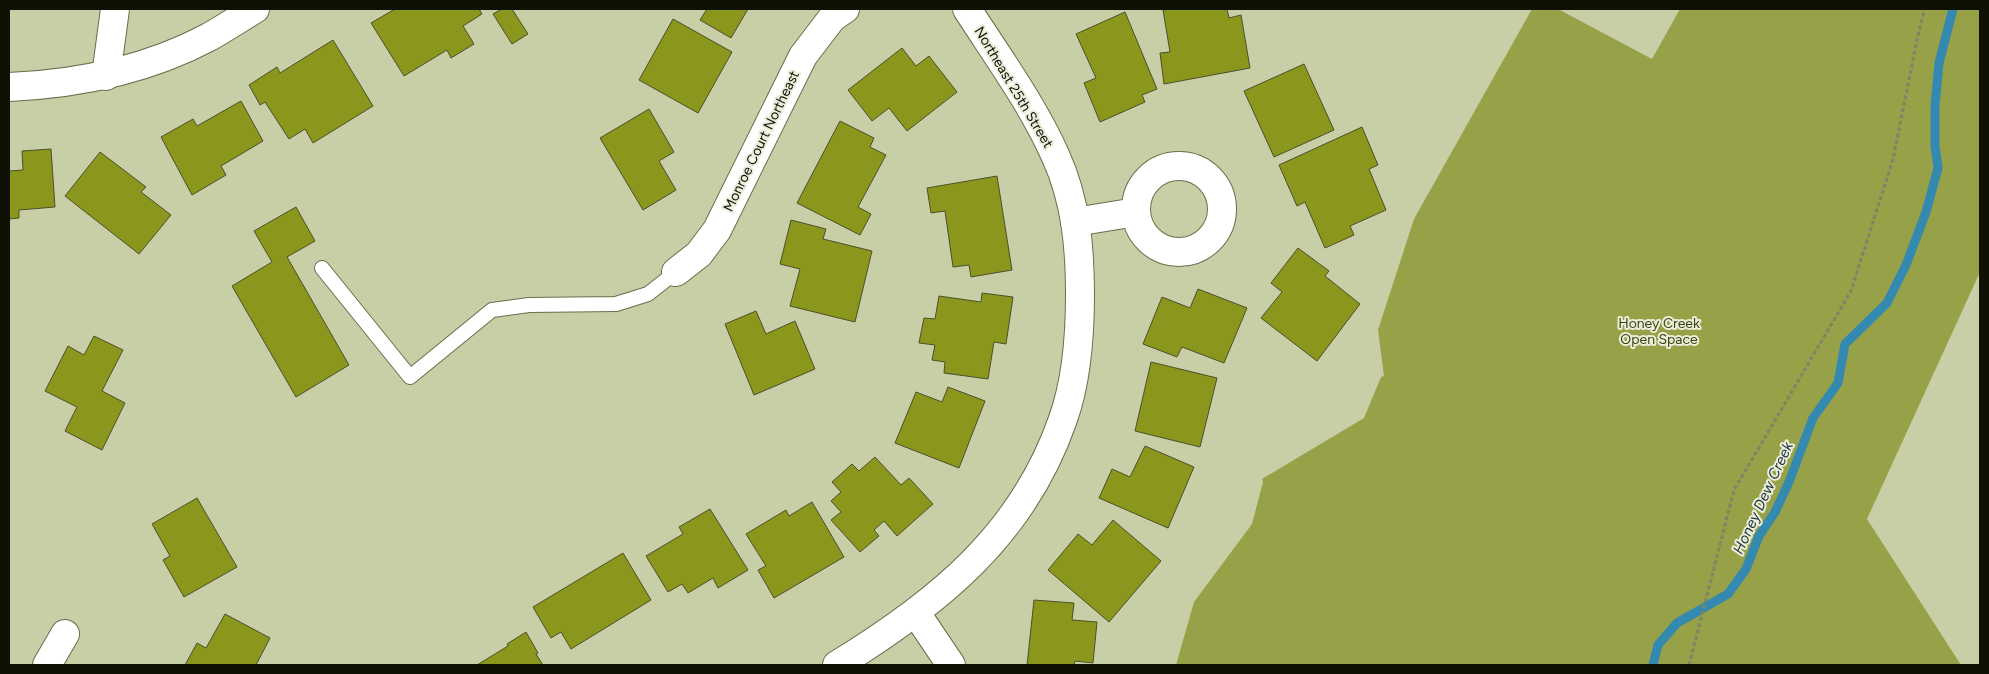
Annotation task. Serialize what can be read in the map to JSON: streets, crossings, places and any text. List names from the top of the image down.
{
  "streets": {
    "street": ["Northeast 25th Street", "Monroe Court Northeast"]
  },
  "water": ["Honey Dew Creek"],
  "parks": ["Honey Creek Open Space"]
}
